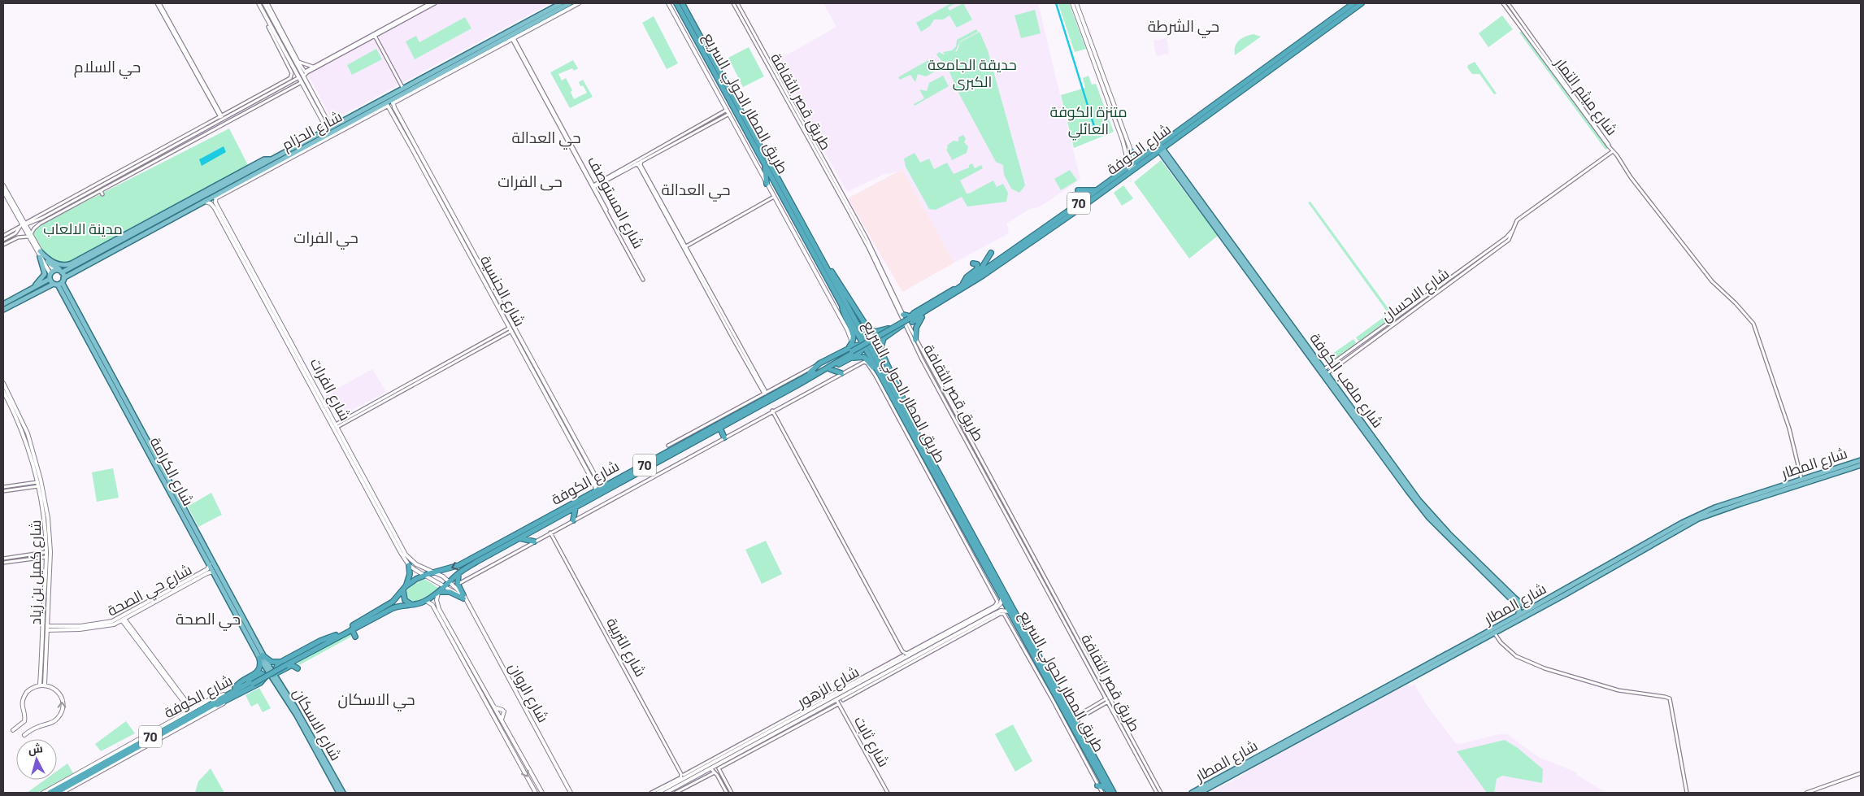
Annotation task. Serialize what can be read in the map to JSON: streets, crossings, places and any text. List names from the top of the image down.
{
  "streets": {
    "highway": ["طريق المطار الحولي السريع", "شارع الكوفة", "70"],
    "main road": [
      "شارع الحزام",
      "شارع الجنسية",
      "شارع ملعب الكوفة",
      "شارع الفرات",
      "شارع المطار",
      "شارع الكرامة",
      "شارع كميل بن زياد",
      "شارع حي الصحة",
      "شارع الزهور",
      "شارع الروان",
      "شارع الاسكان"
    ],
    "street": [
      "شارع ميثم التمار",
      "طريق قصر الثقافة",
      "شارع المستوصف",
      "شارع الاحسان",
      "شارع التربية",
      "شارع ثابت"
    ]
  },
  "crossings": [
    ["طريق المطار الحولي السريع", "شارع الزهور"],
    ["شارع الحزام", "شارع الجنسية"],
    ["شارع الحزام", "شارع الكرامة"],
    ["شارع الكوفة", "70"],
    ["شارع الكوفة", "شارع الجنسية"],
    ["شارع الكوفة", "شارع ملعب الكوفة"],
    ["شارع الكوفة", "شارع الفرات"],
    ["شارع الكوفة", "شارع الروان"],
    ["70", "شارع الفرات"],
    ["70", "شارع الروان"],
    ["شارع الاحسان", "شارع ملعب الكوفة"],
    ["شارع ملعب الكوفة", "شارع المطار"],
    ["شارع الفرات", "شارع الروان"],
    ["شارع الكرامة", "شارع حي الصحة"],
    ["شارع الكرامة", "شارع الاسكان"],
    ["شارع كميل بن زياد", "شارع حي الصحة"],
    ["شارع التربية", "شارع الزهور"],
    ["شارع الزهور", "شارع ثابت"]
  ],
  "districts": [
    "حي الشرطة",
    "حي السلام",
    "حي العدالة",
    "حی الفرات",
    "حي العدالة",
    "حي الفرات",
    "حي الصحة",
    "حي الاسكان"
  ],
  "parks": ["حديقة الجامعة الكبرى", "متنزة الكوفة العائلي", "مدينة الالعاب"],
  "north": "top"
}
